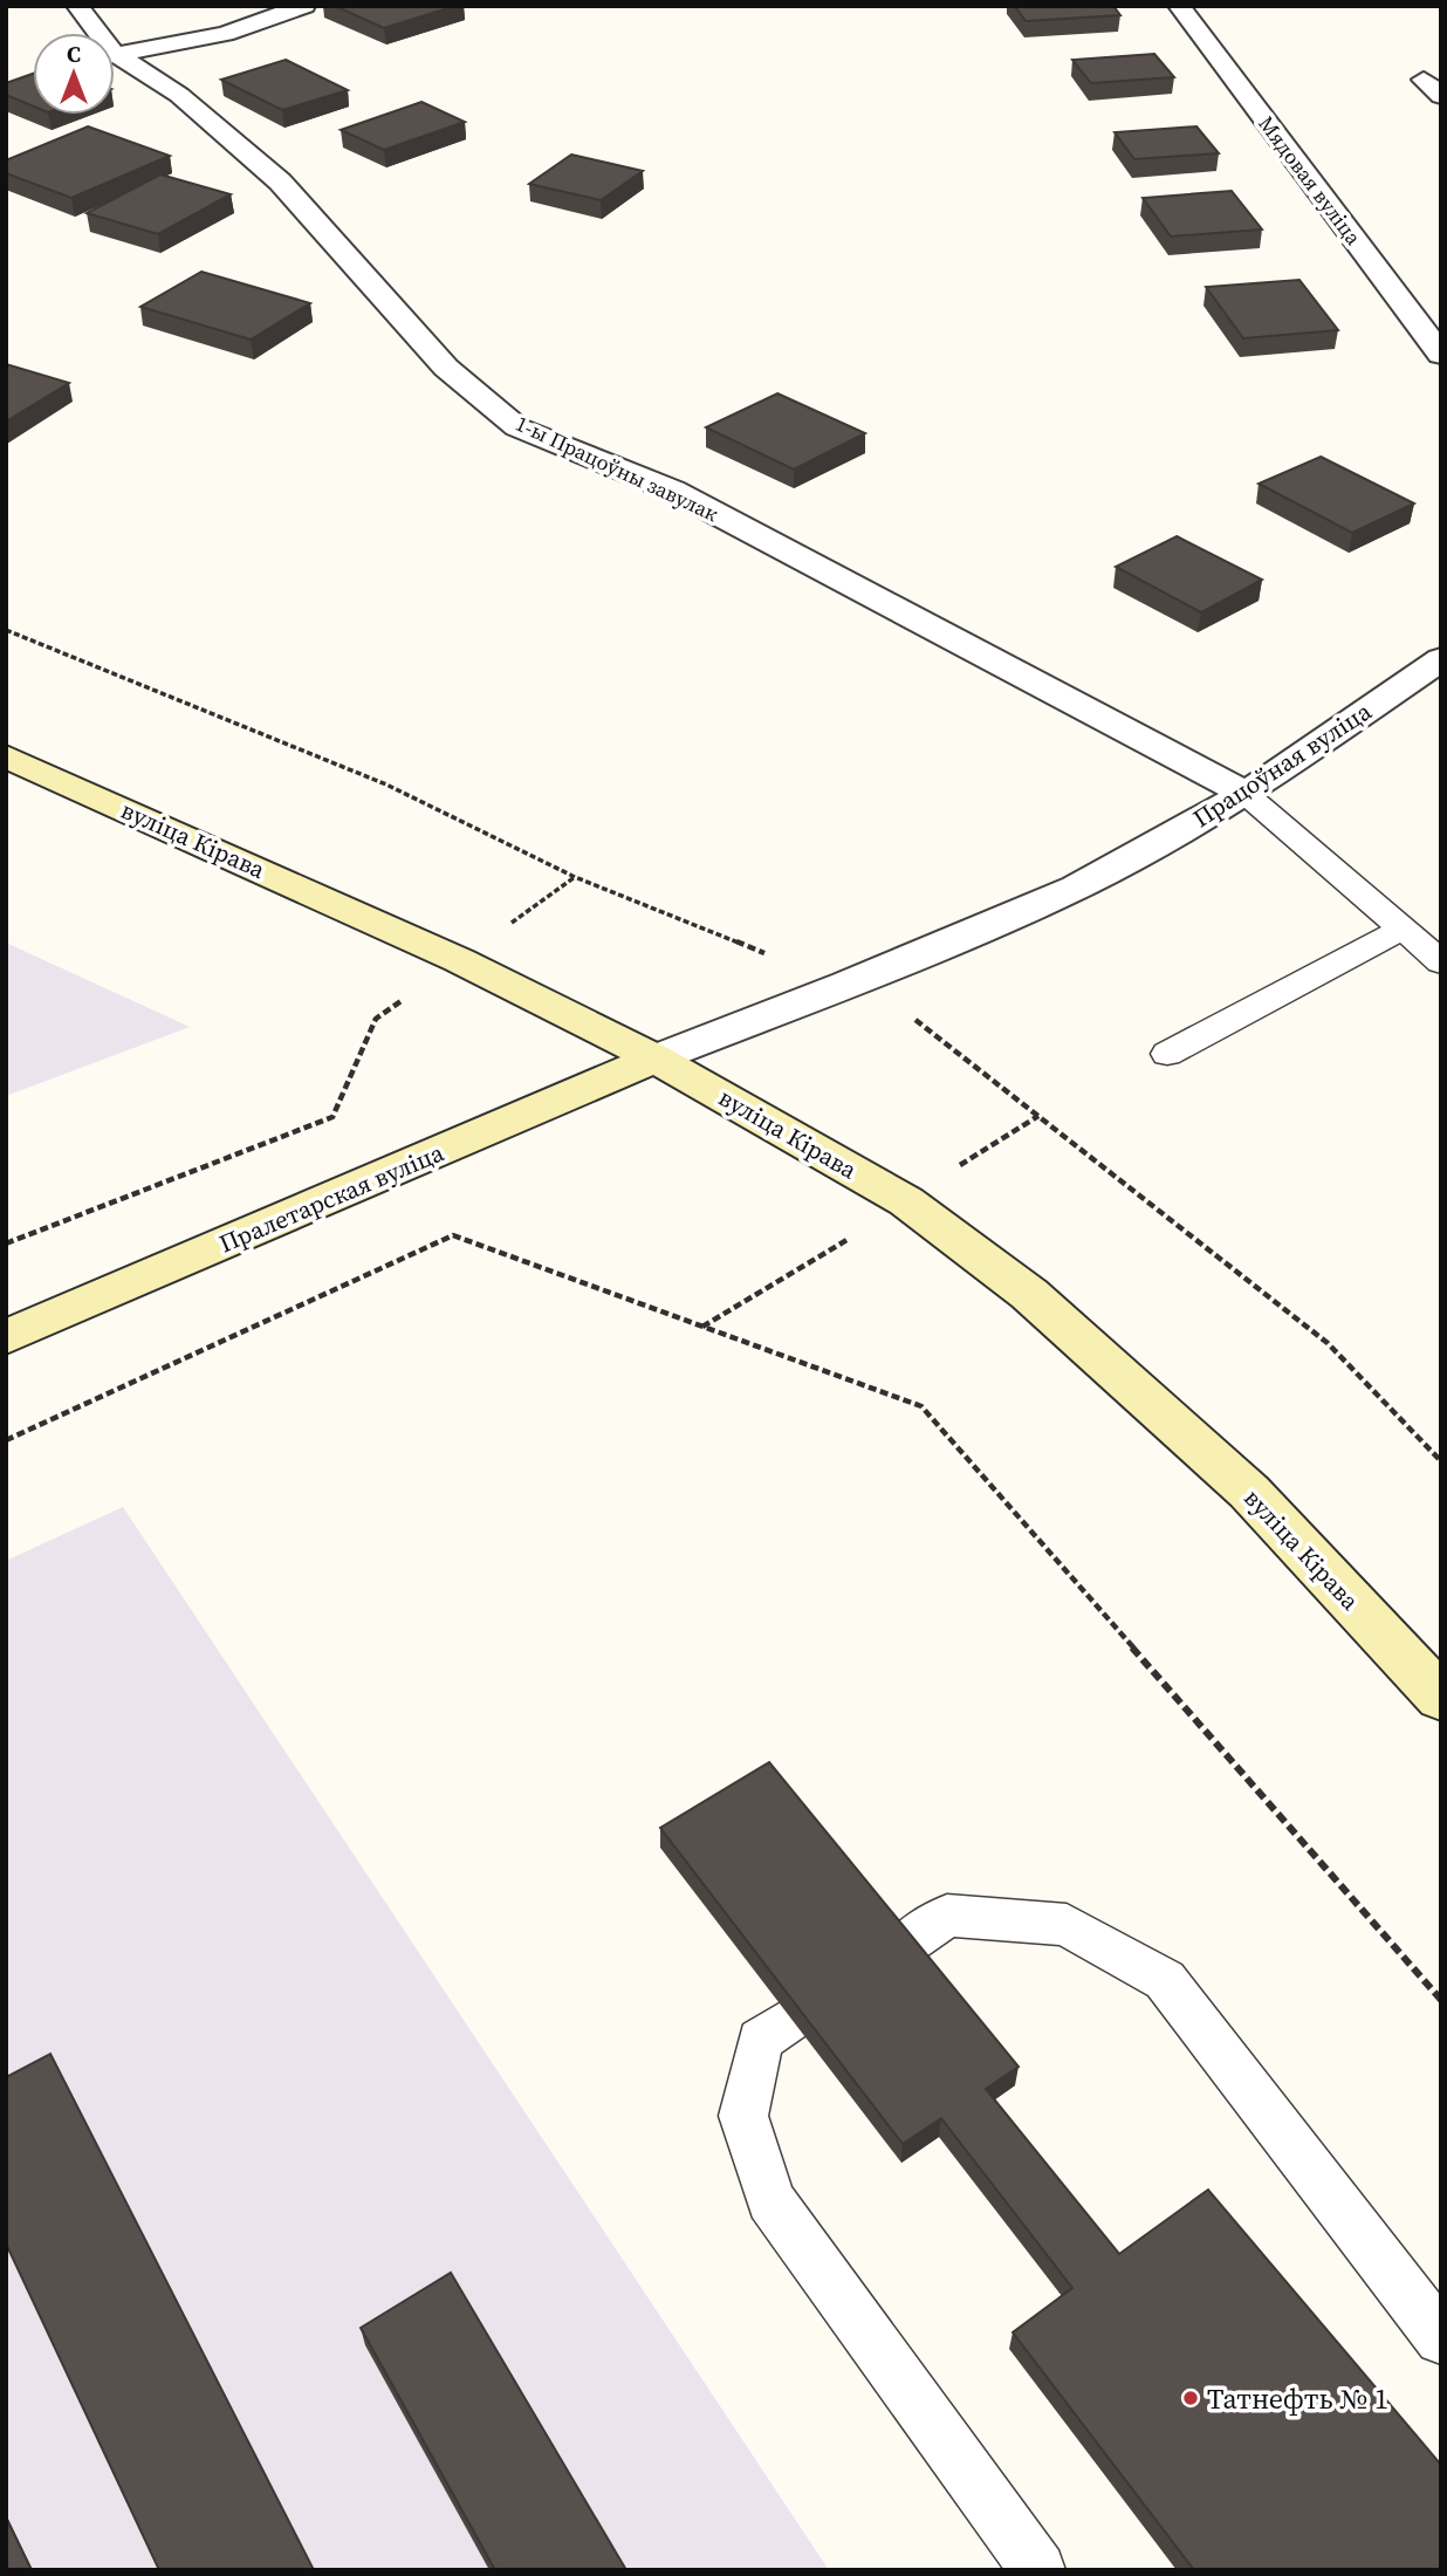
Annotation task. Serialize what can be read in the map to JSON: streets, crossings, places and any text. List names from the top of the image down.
{
  "streets": {
    "main road": ["вуліца Кірава", "Пралетарская вуліца"],
    "street": ["Мядовая вуліца", "1-ы Працоўны завулак", "Працоўная вуліца"]
  },
  "crossings": [
    ["1-ы Працоўны завулак", "Працоўная вуліца"],
    ["Працоўная вуліца", "вуліца Кірава"],
    ["Працоўная вуліца", "Пралетарская вуліца"],
    ["вуліца Кірава", "Пралетарская вуліца"]
  ],
  "places": ["Татнефть № 1"],
  "north": "top"
}
